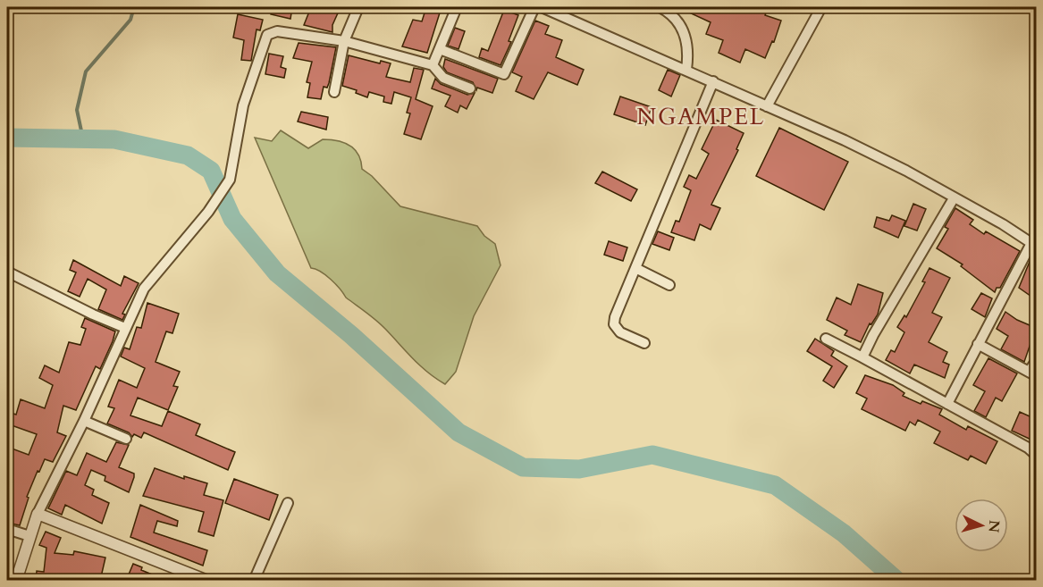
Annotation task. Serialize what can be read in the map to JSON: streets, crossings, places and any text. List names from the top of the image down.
{
  "districts": ["NGAMPEL"],
  "north": "right"
}
